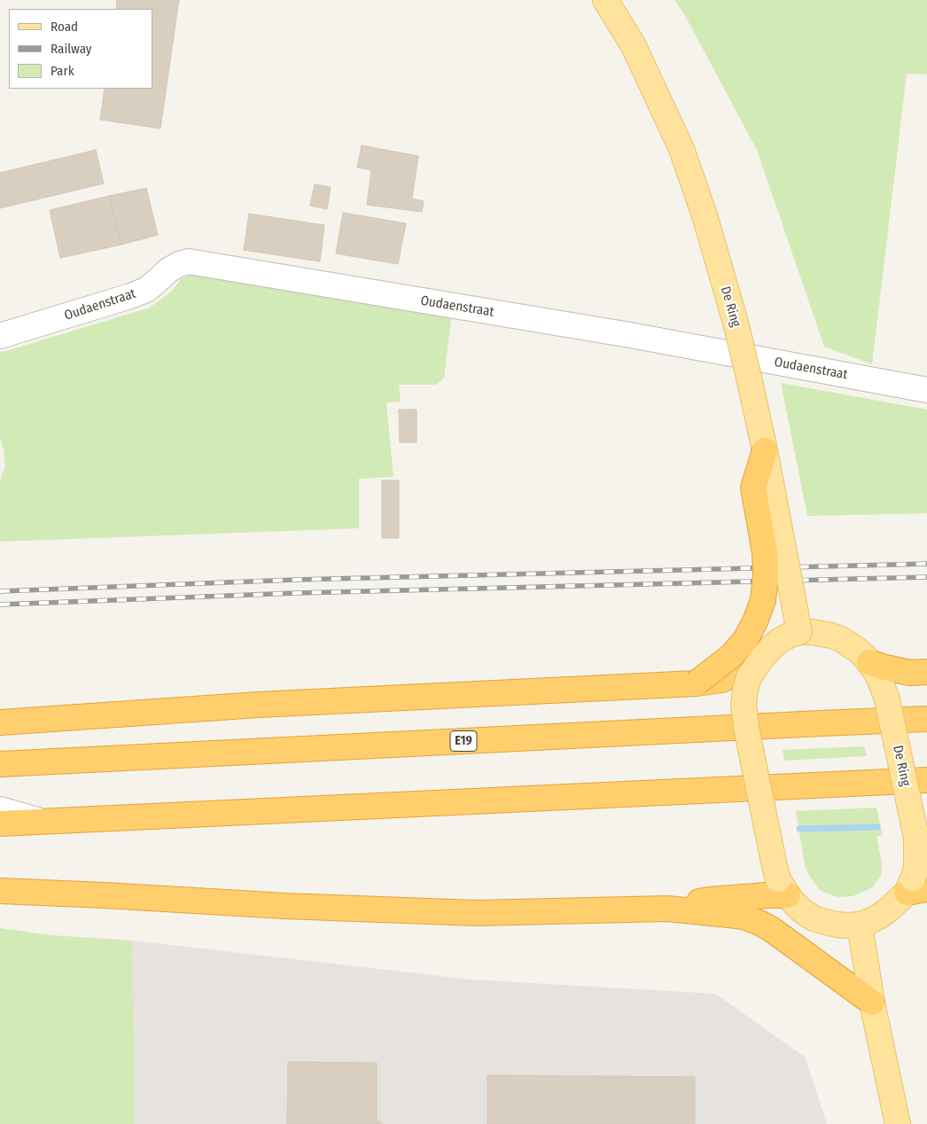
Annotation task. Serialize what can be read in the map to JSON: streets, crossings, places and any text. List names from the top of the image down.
{
  "streets": {
    "highway": ["E19"],
    "main road": ["De Ring"],
    "street": ["Oudaenstraat"]
  },
  "legend": ["Road", "Railway", "Park"]
}
